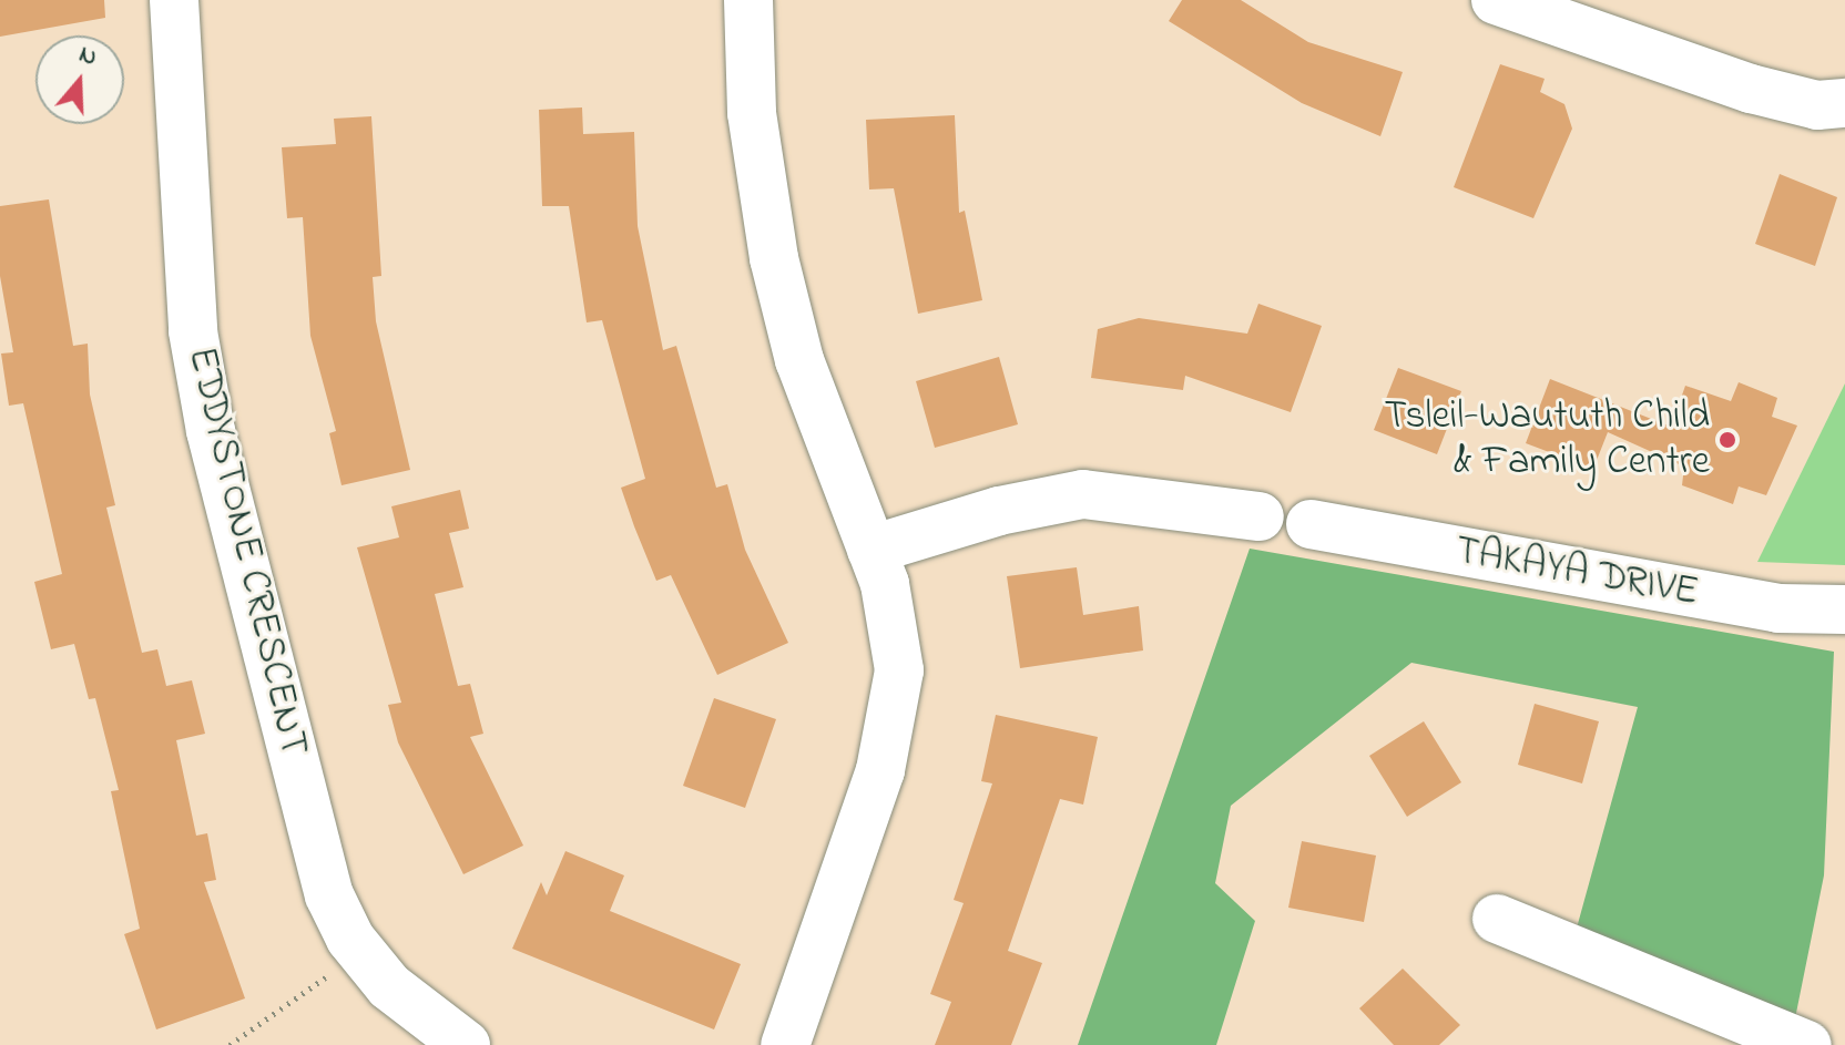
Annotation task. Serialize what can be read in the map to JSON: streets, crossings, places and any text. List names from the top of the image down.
{
  "streets": {
    "street": ["EDDYSTONE CRESCENT", "TAKAYA DRIVE"]
  },
  "places": ["Tsleil-Waututh Child & Family Centre"],
  "north": "top"
}
